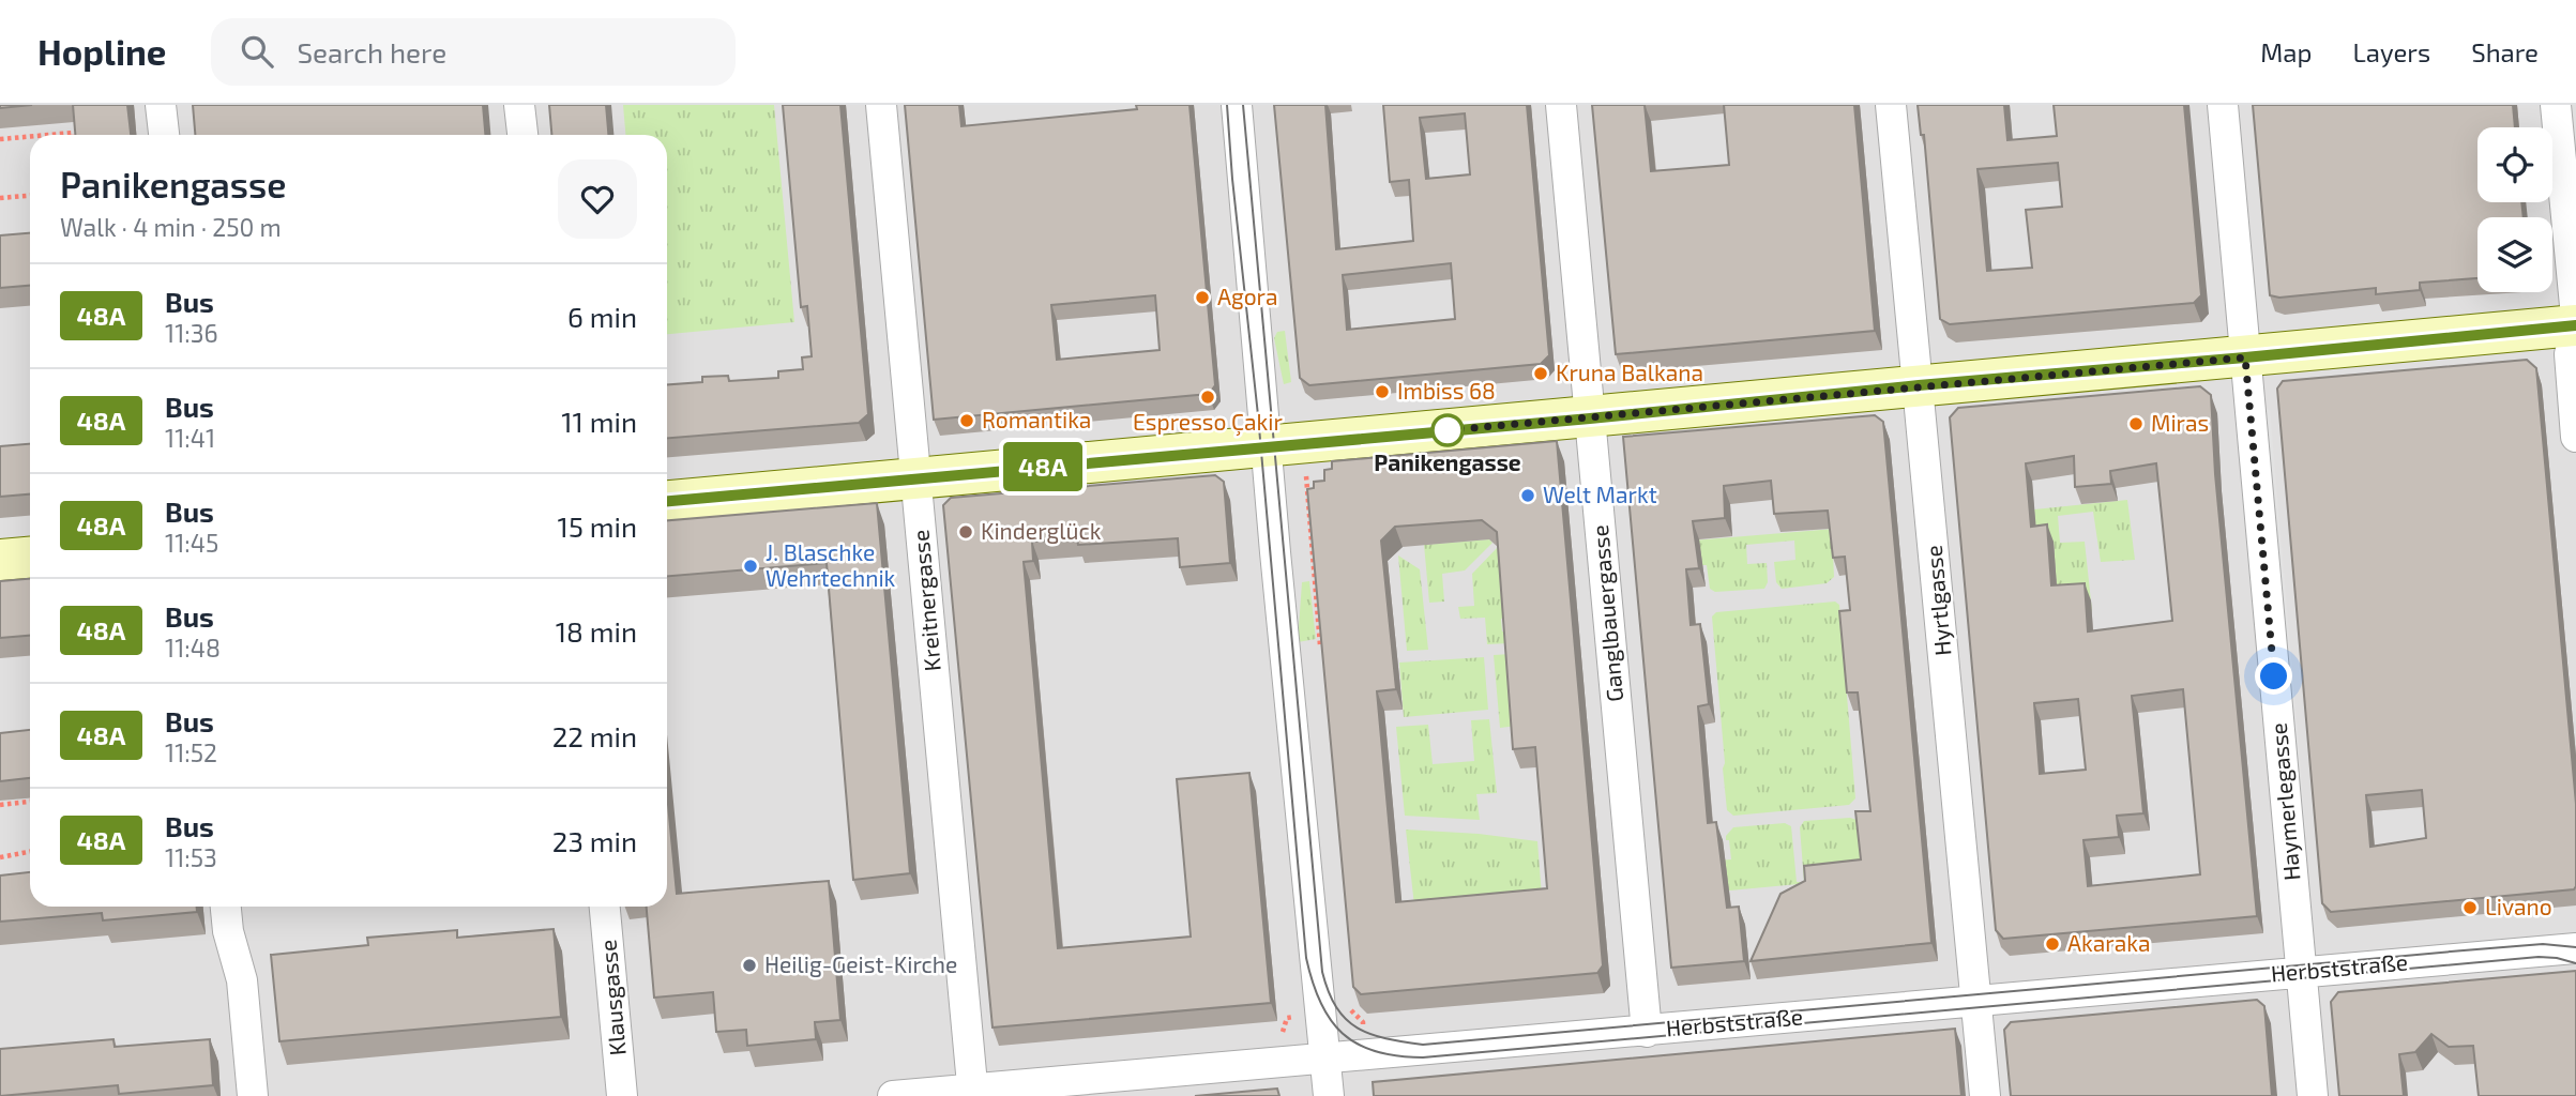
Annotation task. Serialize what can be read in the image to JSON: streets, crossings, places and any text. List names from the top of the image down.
{
  "streets": {
    "street": [
      "Kreitnergasse",
      "Hyrtlgasse",
      "Ganglbauergasse",
      "Haymerlegasse",
      "Herbststraße",
      "Klausgasse"
    ]
  },
  "crossings": [
    ["Kreitnergasse", "Herbststraße"],
    ["Hyrtlgasse", "Herbststraße"],
    ["Ganglbauergasse", "Herbststraße"],
    ["Haymerlegasse", "Herbststraße"]
  ],
  "places": [
    "Agora",
    "Kruna Balkana",
    "Imbiss 68",
    "Espresso Çakir",
    "Romantika",
    "Miras",
    "Panikengasse",
    "Welt Markt",
    "Kinderglück",
    "J. Blaschke Wehrtechnik",
    "Livano",
    "Akaraka",
    "Heilig-Geist-Kirche"
  ],
  "lines": ["bus line 48A"],
  "page": {
    "header": "Hopline",
    "search": "Search here",
    "nav": ["Map", "Layers", "Share"],
    "on_map": "48A",
    "heading": ["Panikengasse", "Walk · 4 min · 250 m"],
    "list": [
      {
        "mark": "48A",
        "name": "Bus",
        "note": "11:36",
        "value": "6 min"
      },
      {
        "mark": "48A",
        "name": "Bus",
        "note": "11:41",
        "value": "11 min"
      },
      {
        "mark": "48A",
        "name": "Bus",
        "note": "11:45",
        "value": "15 min"
      },
      {
        "mark": "48A",
        "name": "Bus",
        "note": "11:48",
        "value": "18 min"
      },
      {
        "mark": "48A",
        "name": "Bus",
        "note": "11:52",
        "value": "22 min"
      },
      {
        "mark": "48A",
        "name": "Bus",
        "note": "11:53",
        "value": "23 min"
      }
    ]
  }
}
